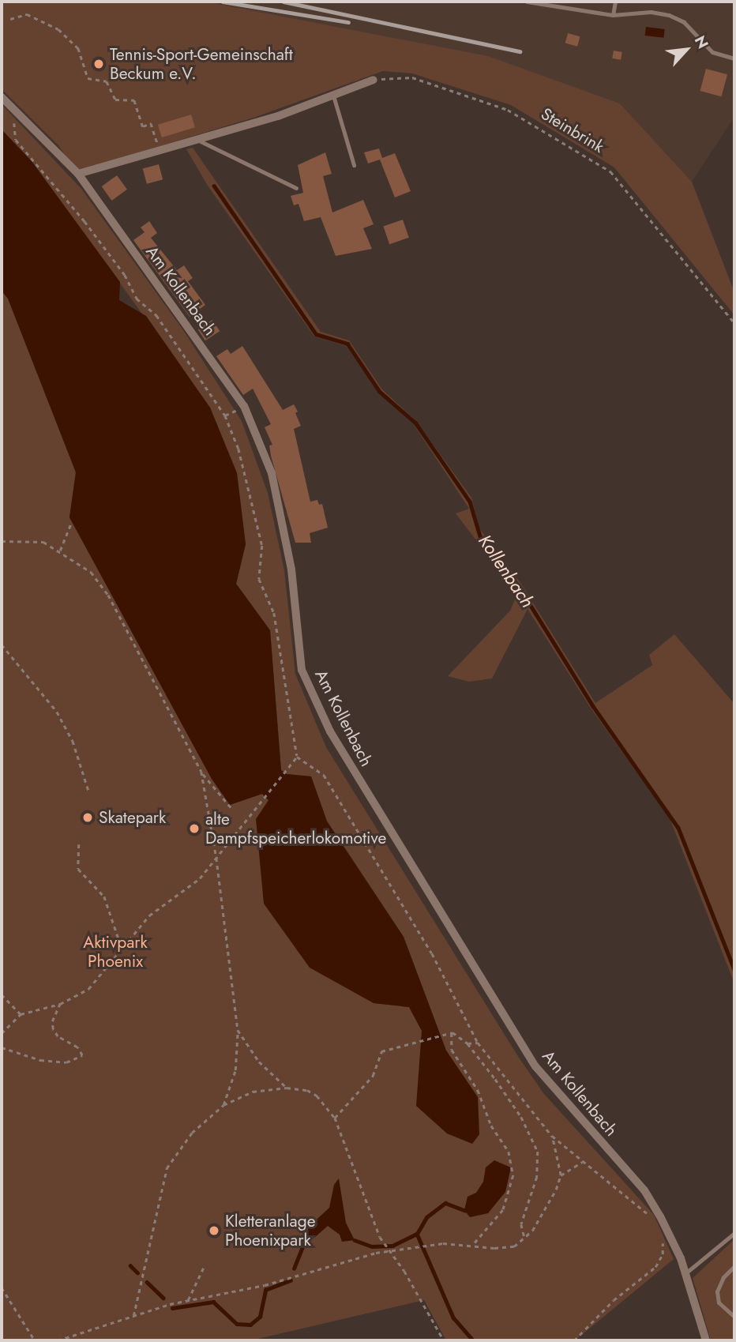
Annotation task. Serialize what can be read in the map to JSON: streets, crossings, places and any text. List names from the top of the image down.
{
  "streets": {
    "street": ["Am Kollenbach"],
    "path": ["Steinbrink"]
  },
  "water": ["Kollenbach"],
  "parks": ["Aktivpark Phoenix"],
  "places": [
    "Tennis-Sport-Gemeinschaft Beckum e.V.",
    "Skatepark",
    "alte Dampfspeicherlokomotive",
    "Kletteranlage Phoenixpark"
  ],
  "north": "top right"
}
